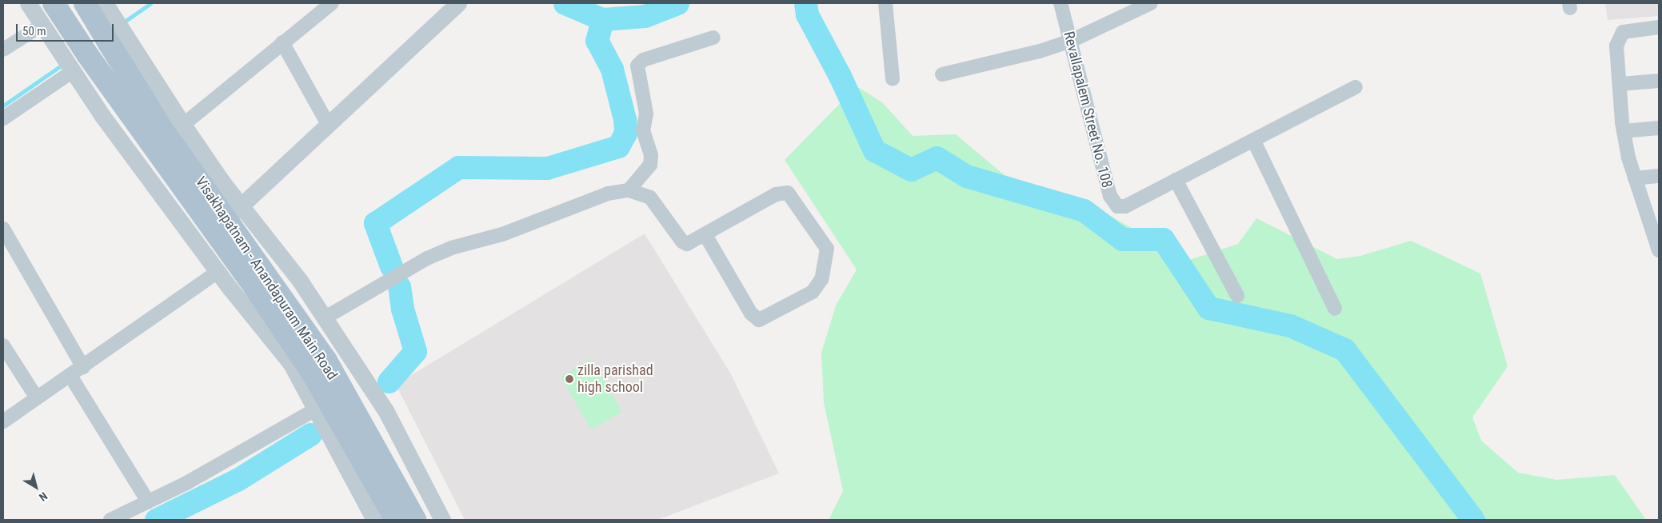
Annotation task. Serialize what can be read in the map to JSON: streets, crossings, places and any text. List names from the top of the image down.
{
  "streets": {
    "main road": ["Visakhapatnam - Anandapuram Main Road"],
    "street": ["Revallapalem Street No. 108"]
  },
  "places": ["zilla parishad high school"],
  "scale_bar": "50 m",
  "north": "bottom right"
}
